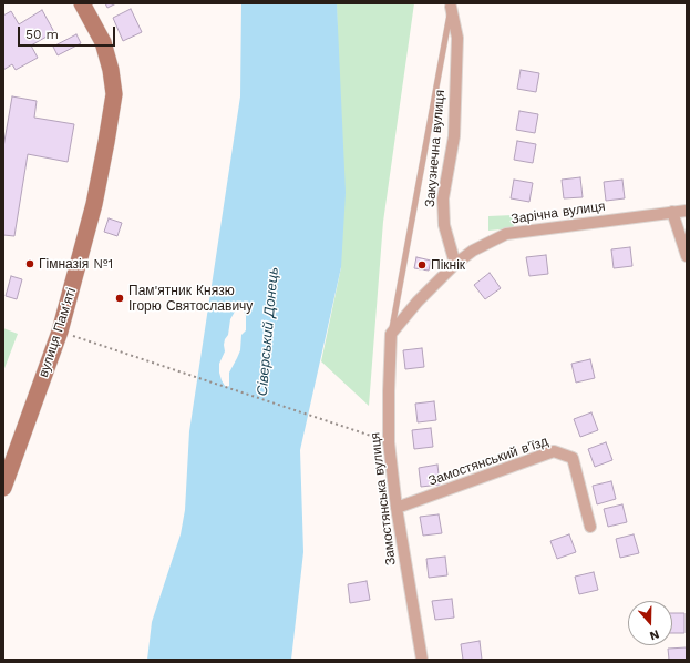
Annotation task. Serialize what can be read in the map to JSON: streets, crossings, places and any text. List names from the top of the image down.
{
  "streets": {
    "street": [
      "Закузнечна вулиця",
      "Зарічна вулиця",
      "вулиця Пам'яті",
      "Замостянський в'їзд",
      "Замостянська вулиця"
    ]
  },
  "crossings": [
    ["Закузнечна вулиця", "Зарічна вулиця"],
    ["Зарічна вулиця", "Замостянська вулиця"],
    ["Замостянський в'їзд", "Замостянська вулиця"]
  ],
  "water": ["Сіверський Донець"],
  "places": ["Гімназія №1", "Пікнік", "Пам'ятник Князю Ігорю Святославичу"],
  "scale_bar": "50 m",
  "north": "bottom"
}
